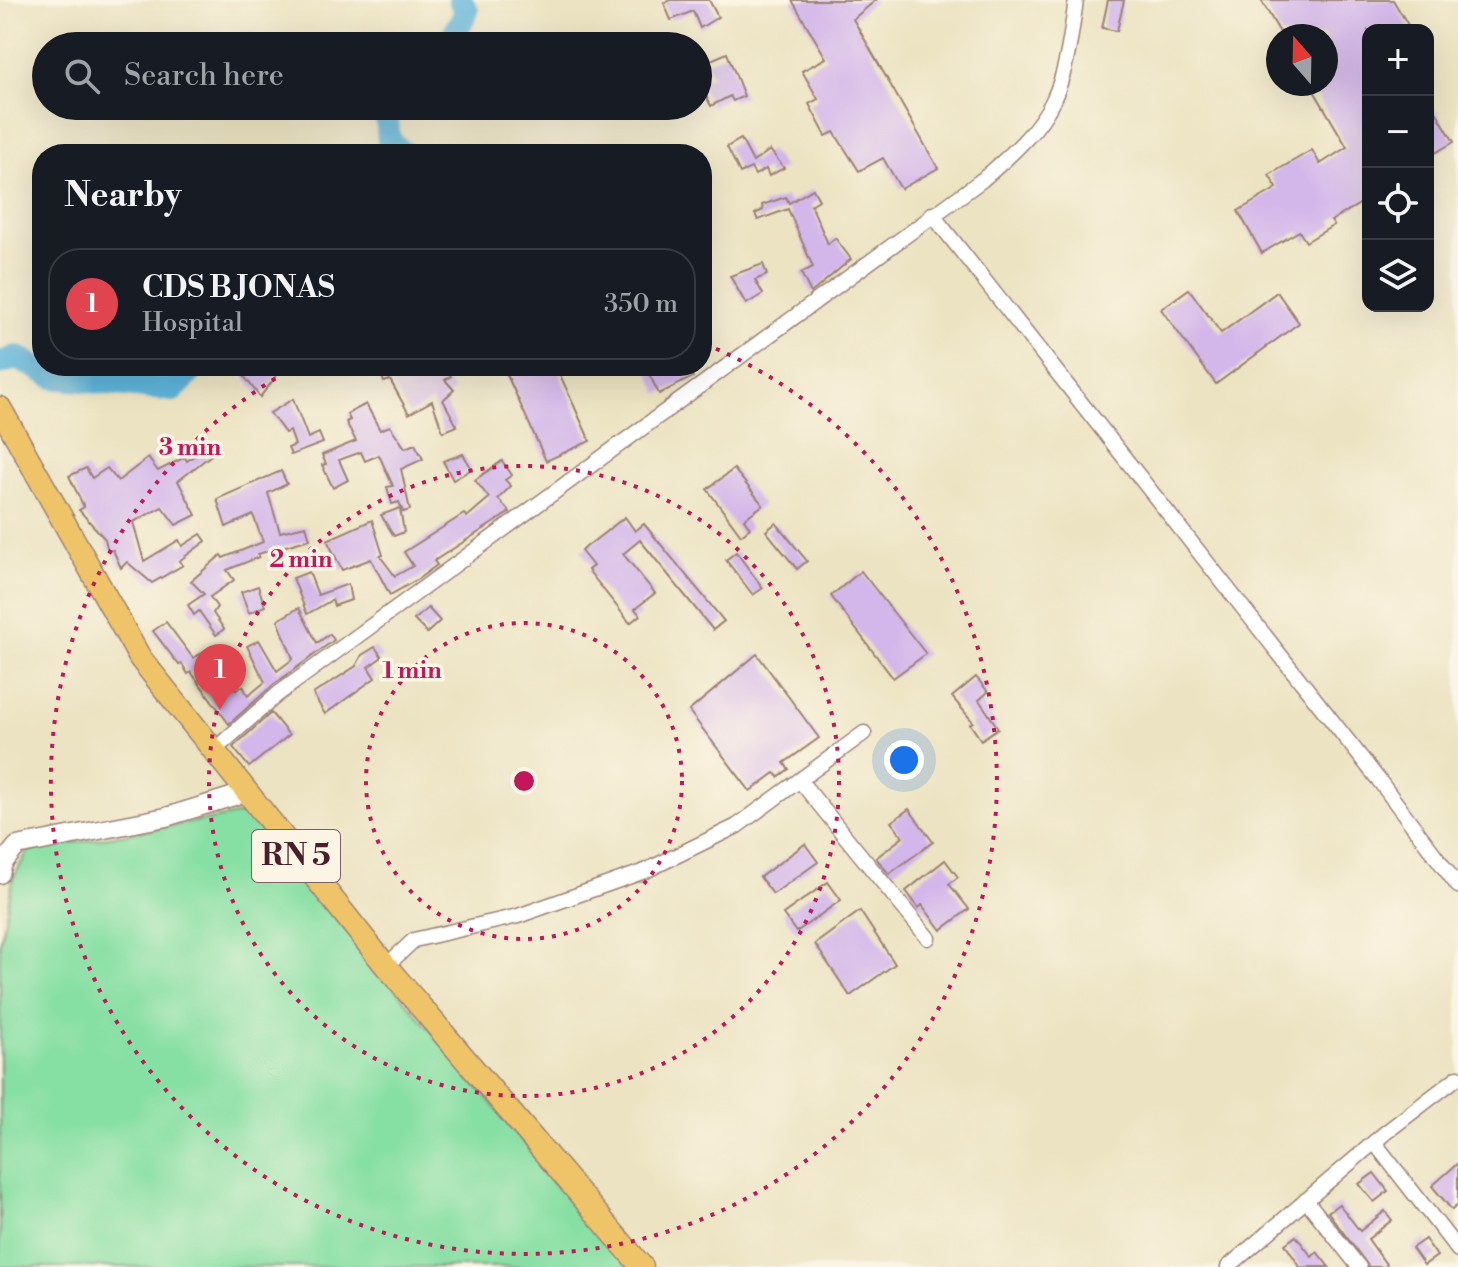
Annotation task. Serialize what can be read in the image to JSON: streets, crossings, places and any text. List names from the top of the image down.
{
  "streets": {
    "main road": ["RN 5"]
  },
  "north": "top",
  "page": {
    "map_buttons": ["+", "−"],
    "search": "Search here",
    "heading": "Nearby",
    "list": [
      {
        "mark": "1",
        "name": "CDS B JONAS",
        "note": "Hospital",
        "value": "350 m"
      }
    ],
    "pins": "1"
  },
  "rings": ["3 min", "2 min", "1 min"]
}
